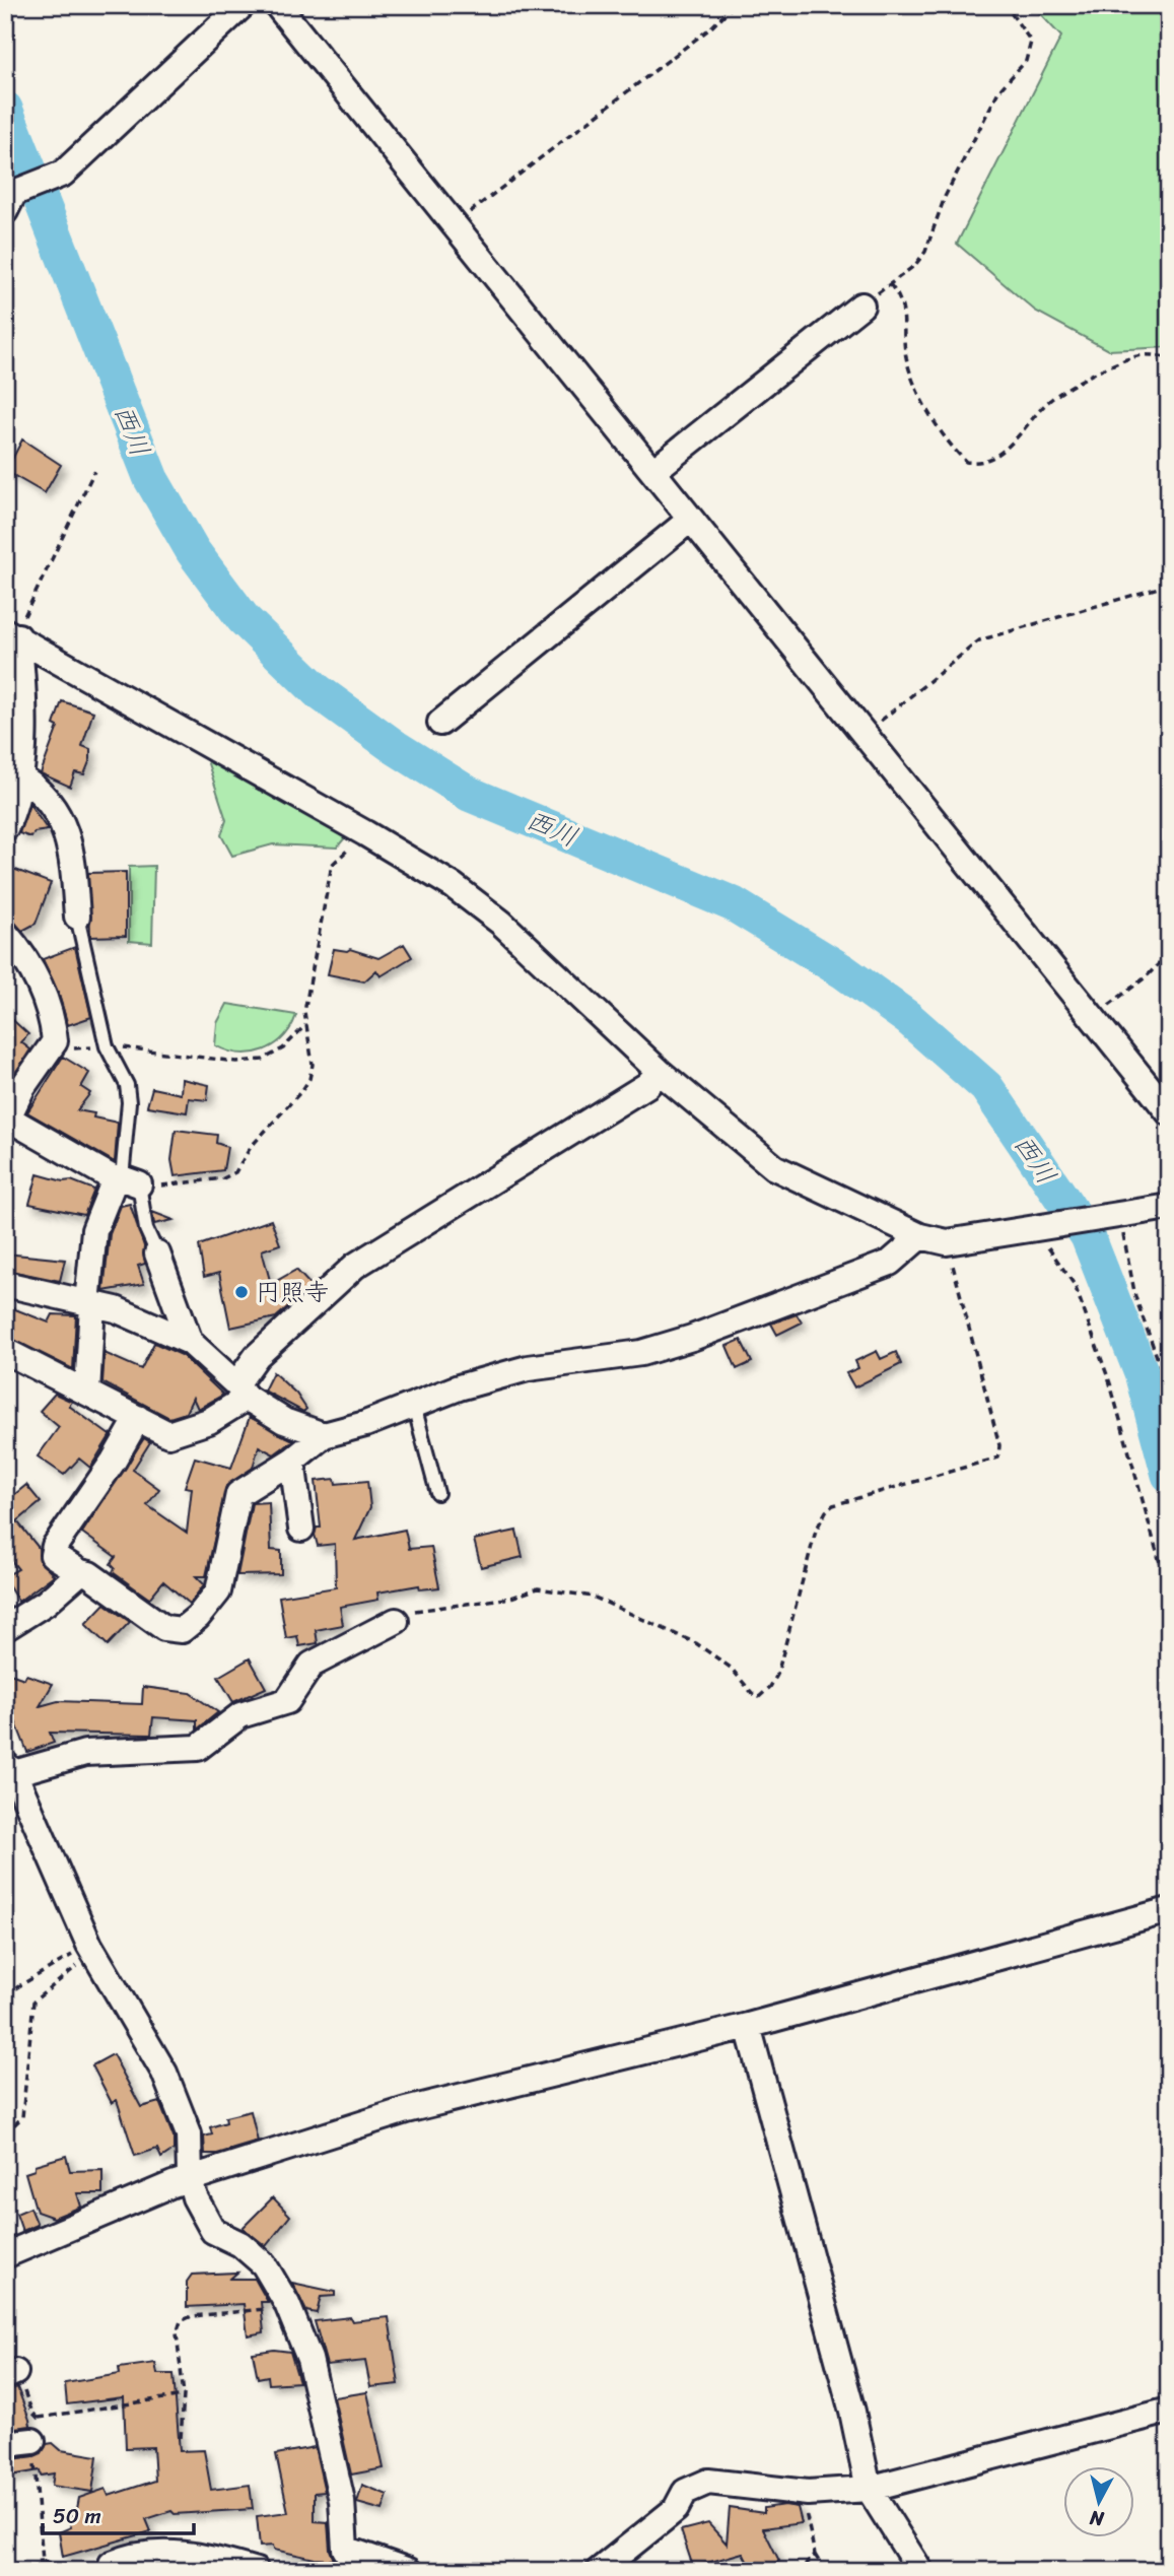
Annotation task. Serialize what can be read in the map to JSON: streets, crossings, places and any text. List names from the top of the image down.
{
  "water": ["西川"],
  "places": ["円照寺"],
  "scale_bar": "50 m",
  "north": "bottom"
}
